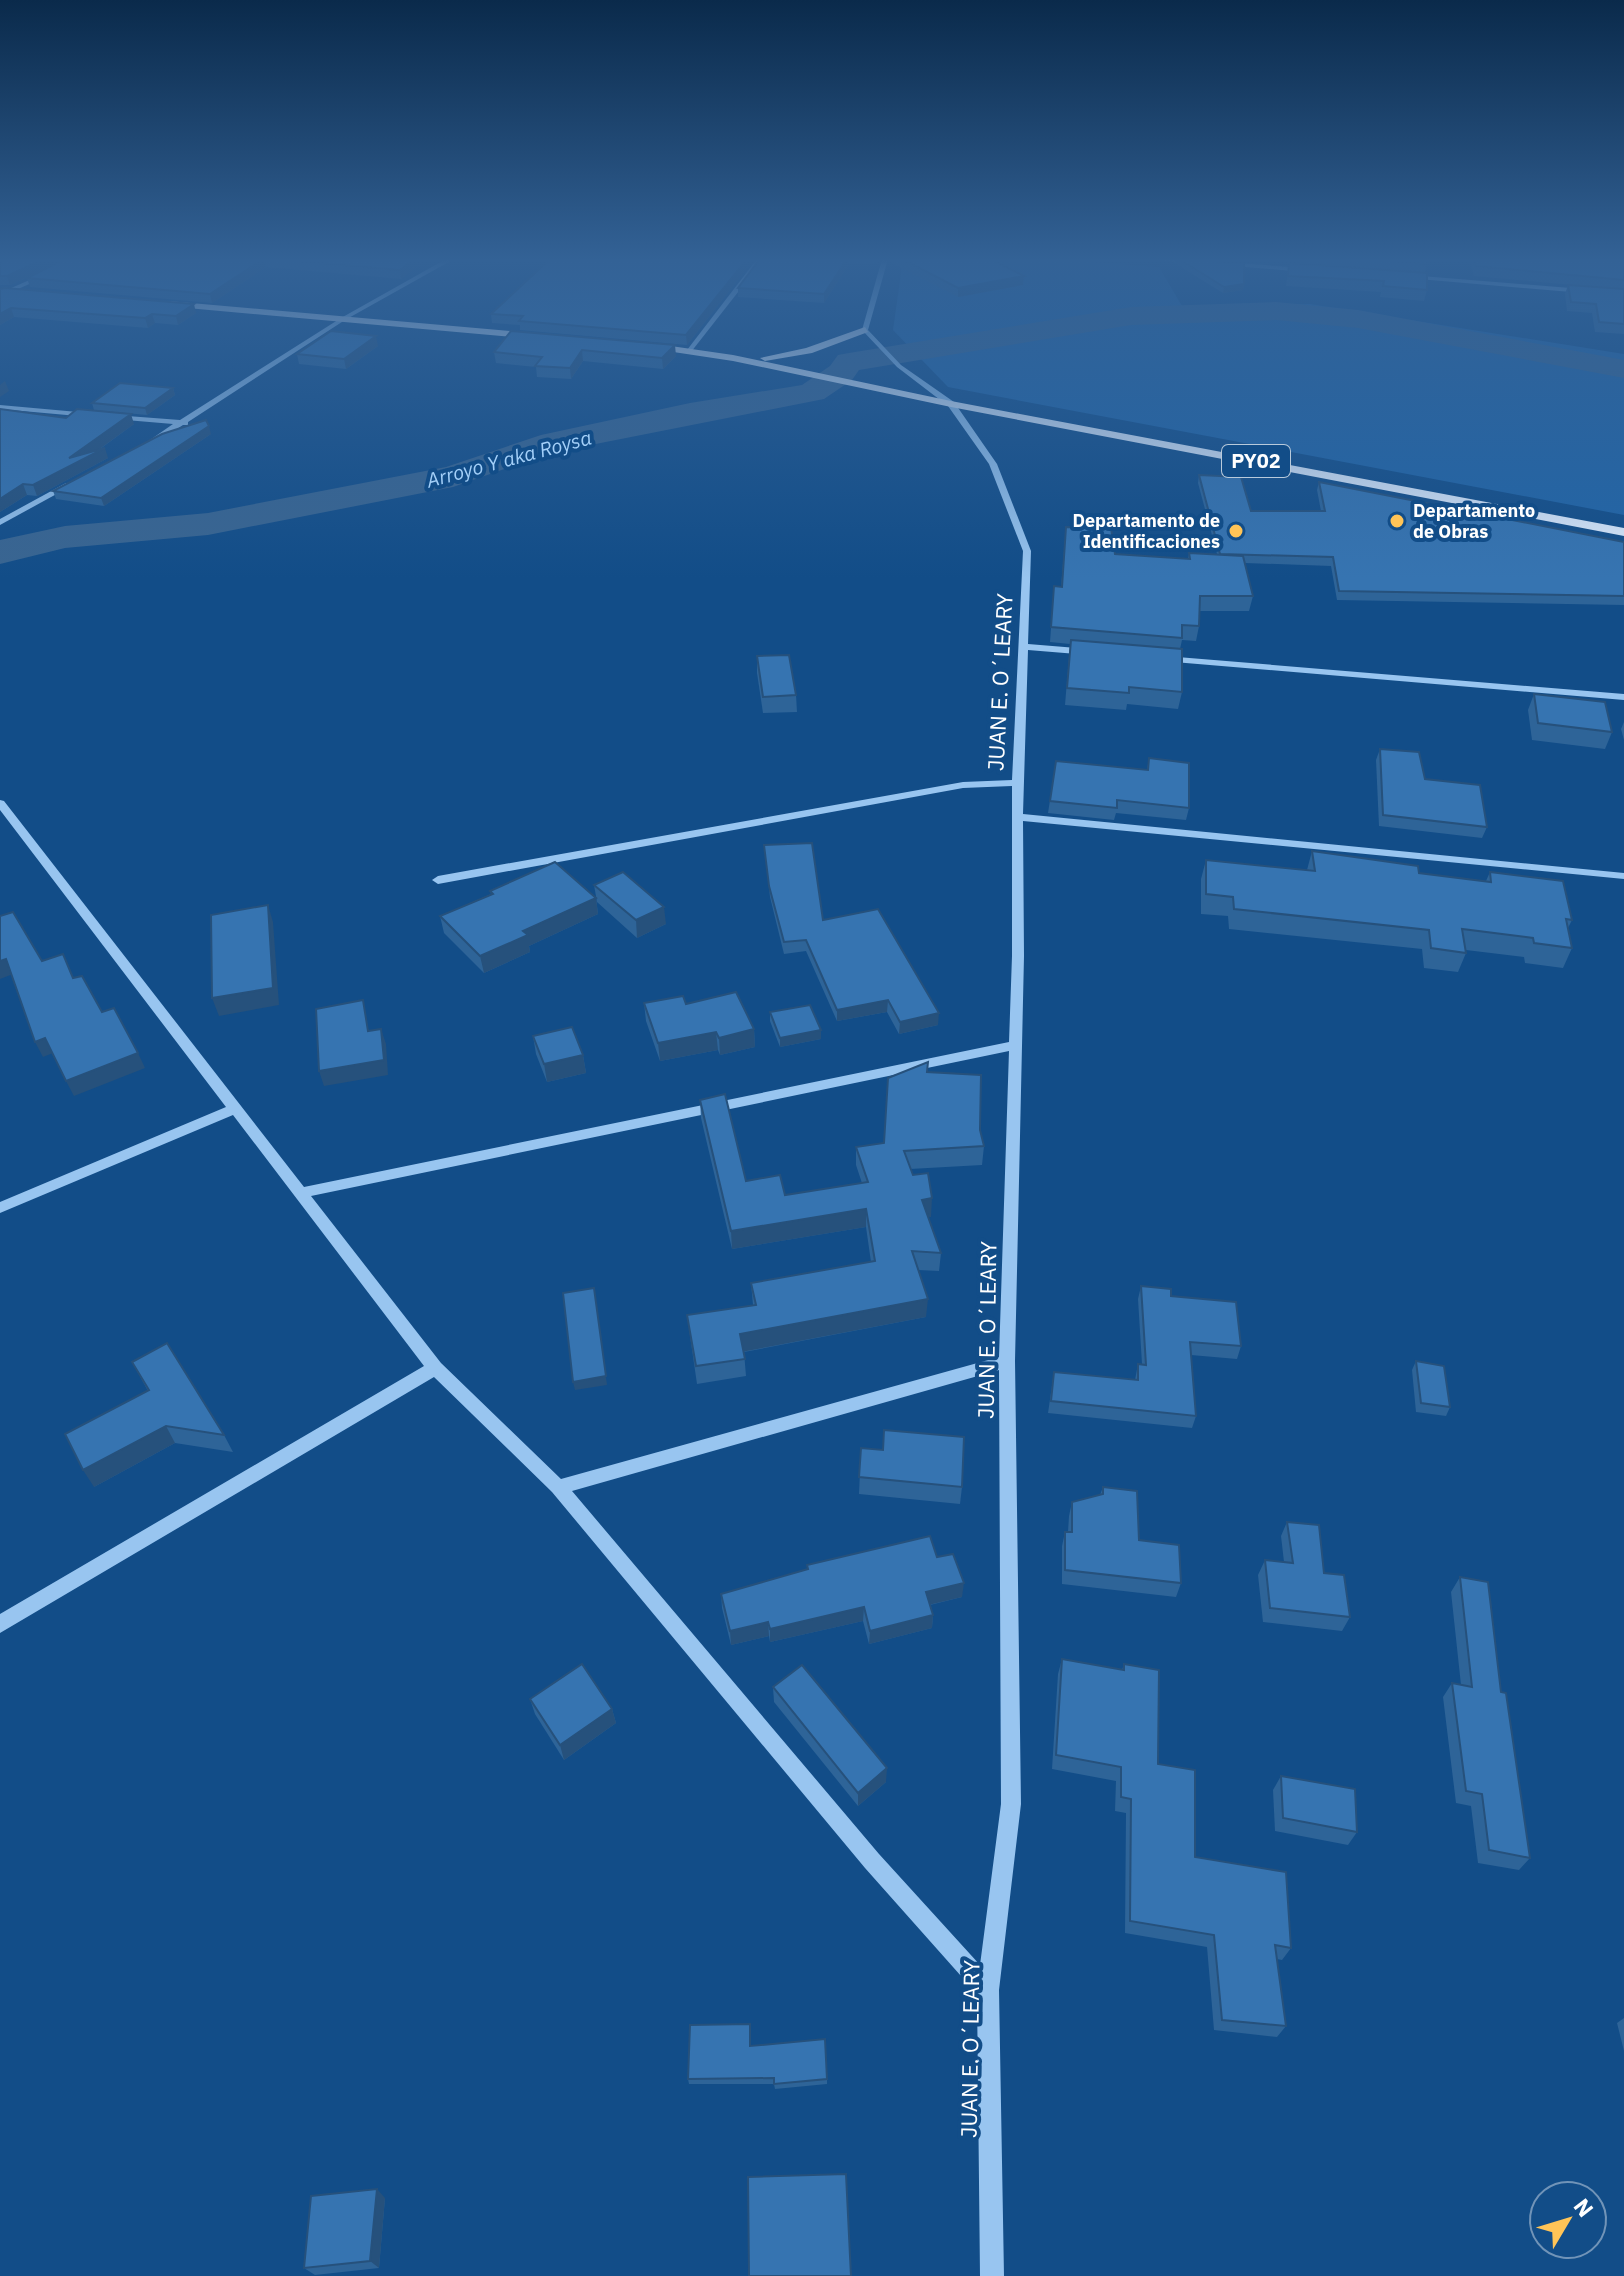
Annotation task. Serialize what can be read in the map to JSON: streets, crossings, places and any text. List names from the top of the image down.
{
  "streets": {
    "main road": ["PY02"],
    "street": ["JUAN E. O´LEARY"]
  },
  "crossings": [
    ["PY02", "JUAN E. O´LEARY"]
  ],
  "water": ["Arroyo Y aka Roysa"],
  "places": ["Departamento de Obras", "Departamento de Identificaciones"],
  "north": "top right"
}
